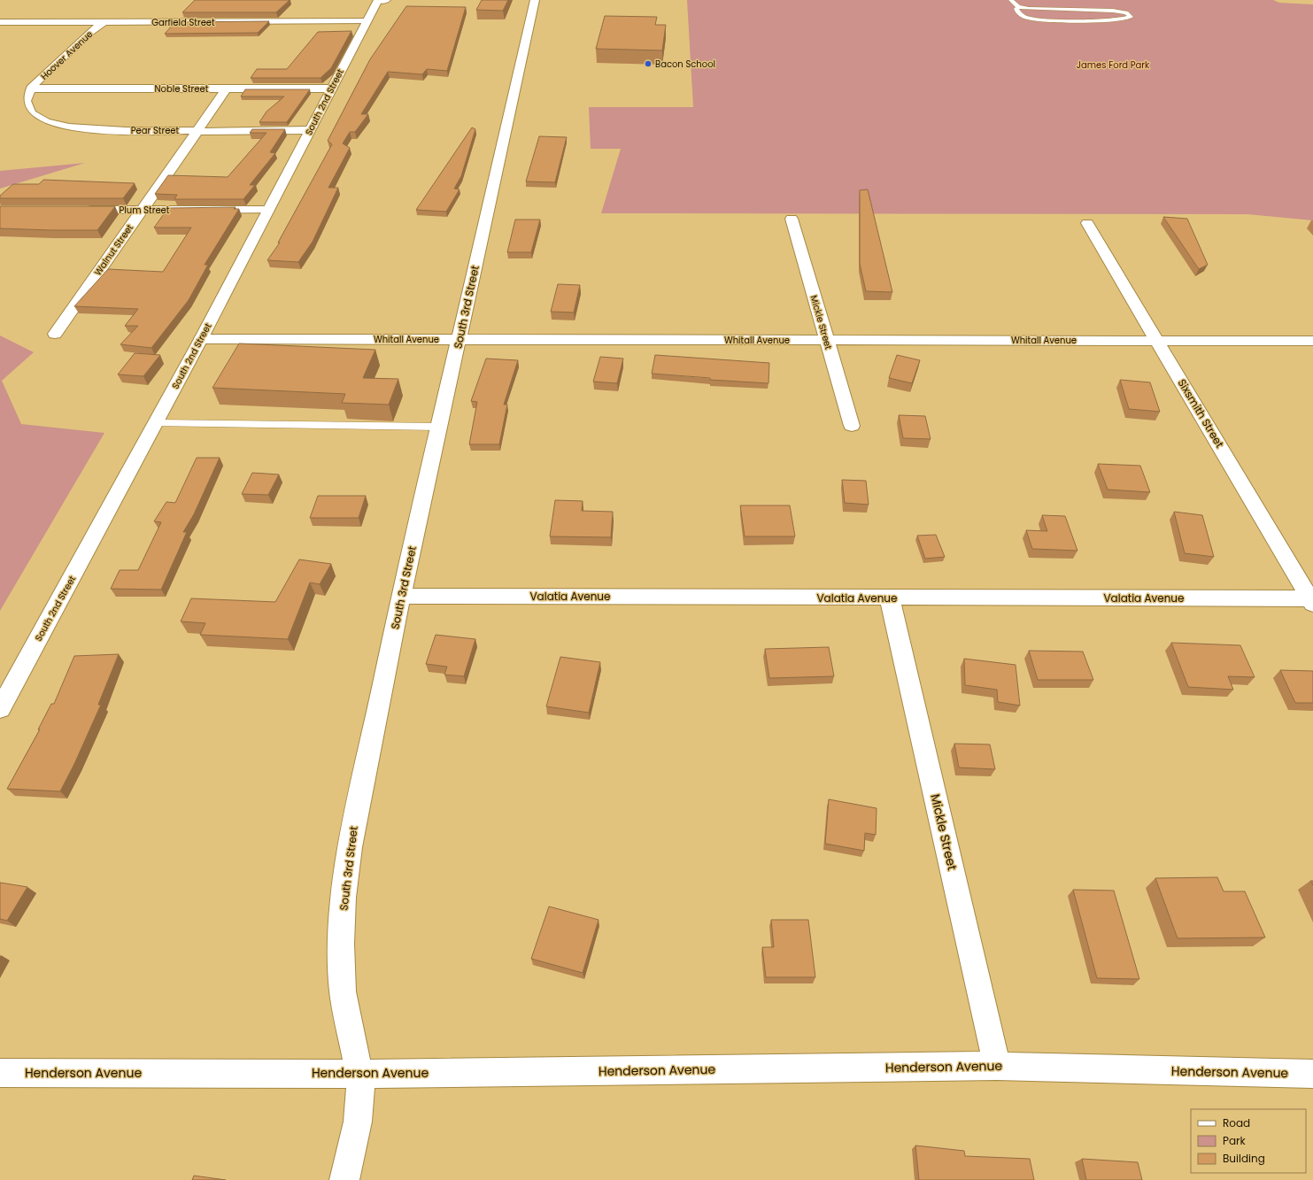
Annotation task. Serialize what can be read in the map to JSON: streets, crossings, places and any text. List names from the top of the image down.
{
  "streets": {
    "street": [
      "Garfield Street",
      "Hoover Avenue",
      "Noble Street",
      "South 2nd Street",
      "Pear Street",
      "Plum Street",
      "Walnut Street",
      "South 3rd Street",
      "Mickle Street",
      "Whitall Avenue",
      "Sixsmith Street",
      "Valatia Avenue",
      "Henderson Avenue"
    ]
  },
  "crossings": [
    ["Garfield Street", "Hoover Avenue"],
    ["Garfield Street", "South 2nd Street"],
    ["Hoover Avenue", "Noble Street"],
    ["Hoover Avenue", "Pear Street"],
    ["Noble Street", "South 2nd Street"],
    ["Noble Street", "Pear Street"],
    ["Noble Street", "Walnut Street"],
    ["South 2nd Street", "Pear Street"],
    ["South 2nd Street", "Plum Street"],
    ["South 2nd Street", "Whitall Avenue"],
    ["Pear Street", "Walnut Street"],
    ["Plum Street", "Walnut Street"],
    ["South 3rd Street", "Whitall Avenue"],
    ["South 3rd Street", "Valatia Avenue"],
    ["South 3rd Street", "Henderson Avenue"],
    ["Mickle Street", "Whitall Avenue"],
    ["Mickle Street", "Valatia Avenue"],
    ["Mickle Street", "Henderson Avenue"],
    ["Whitall Avenue", "Sixsmith Street"],
    ["Sixsmith Street", "Valatia Avenue"]
  ],
  "parks": ["James Ford Park"],
  "places": ["Bacon School"],
  "legend": ["Road", "Park", "Building"]
}
